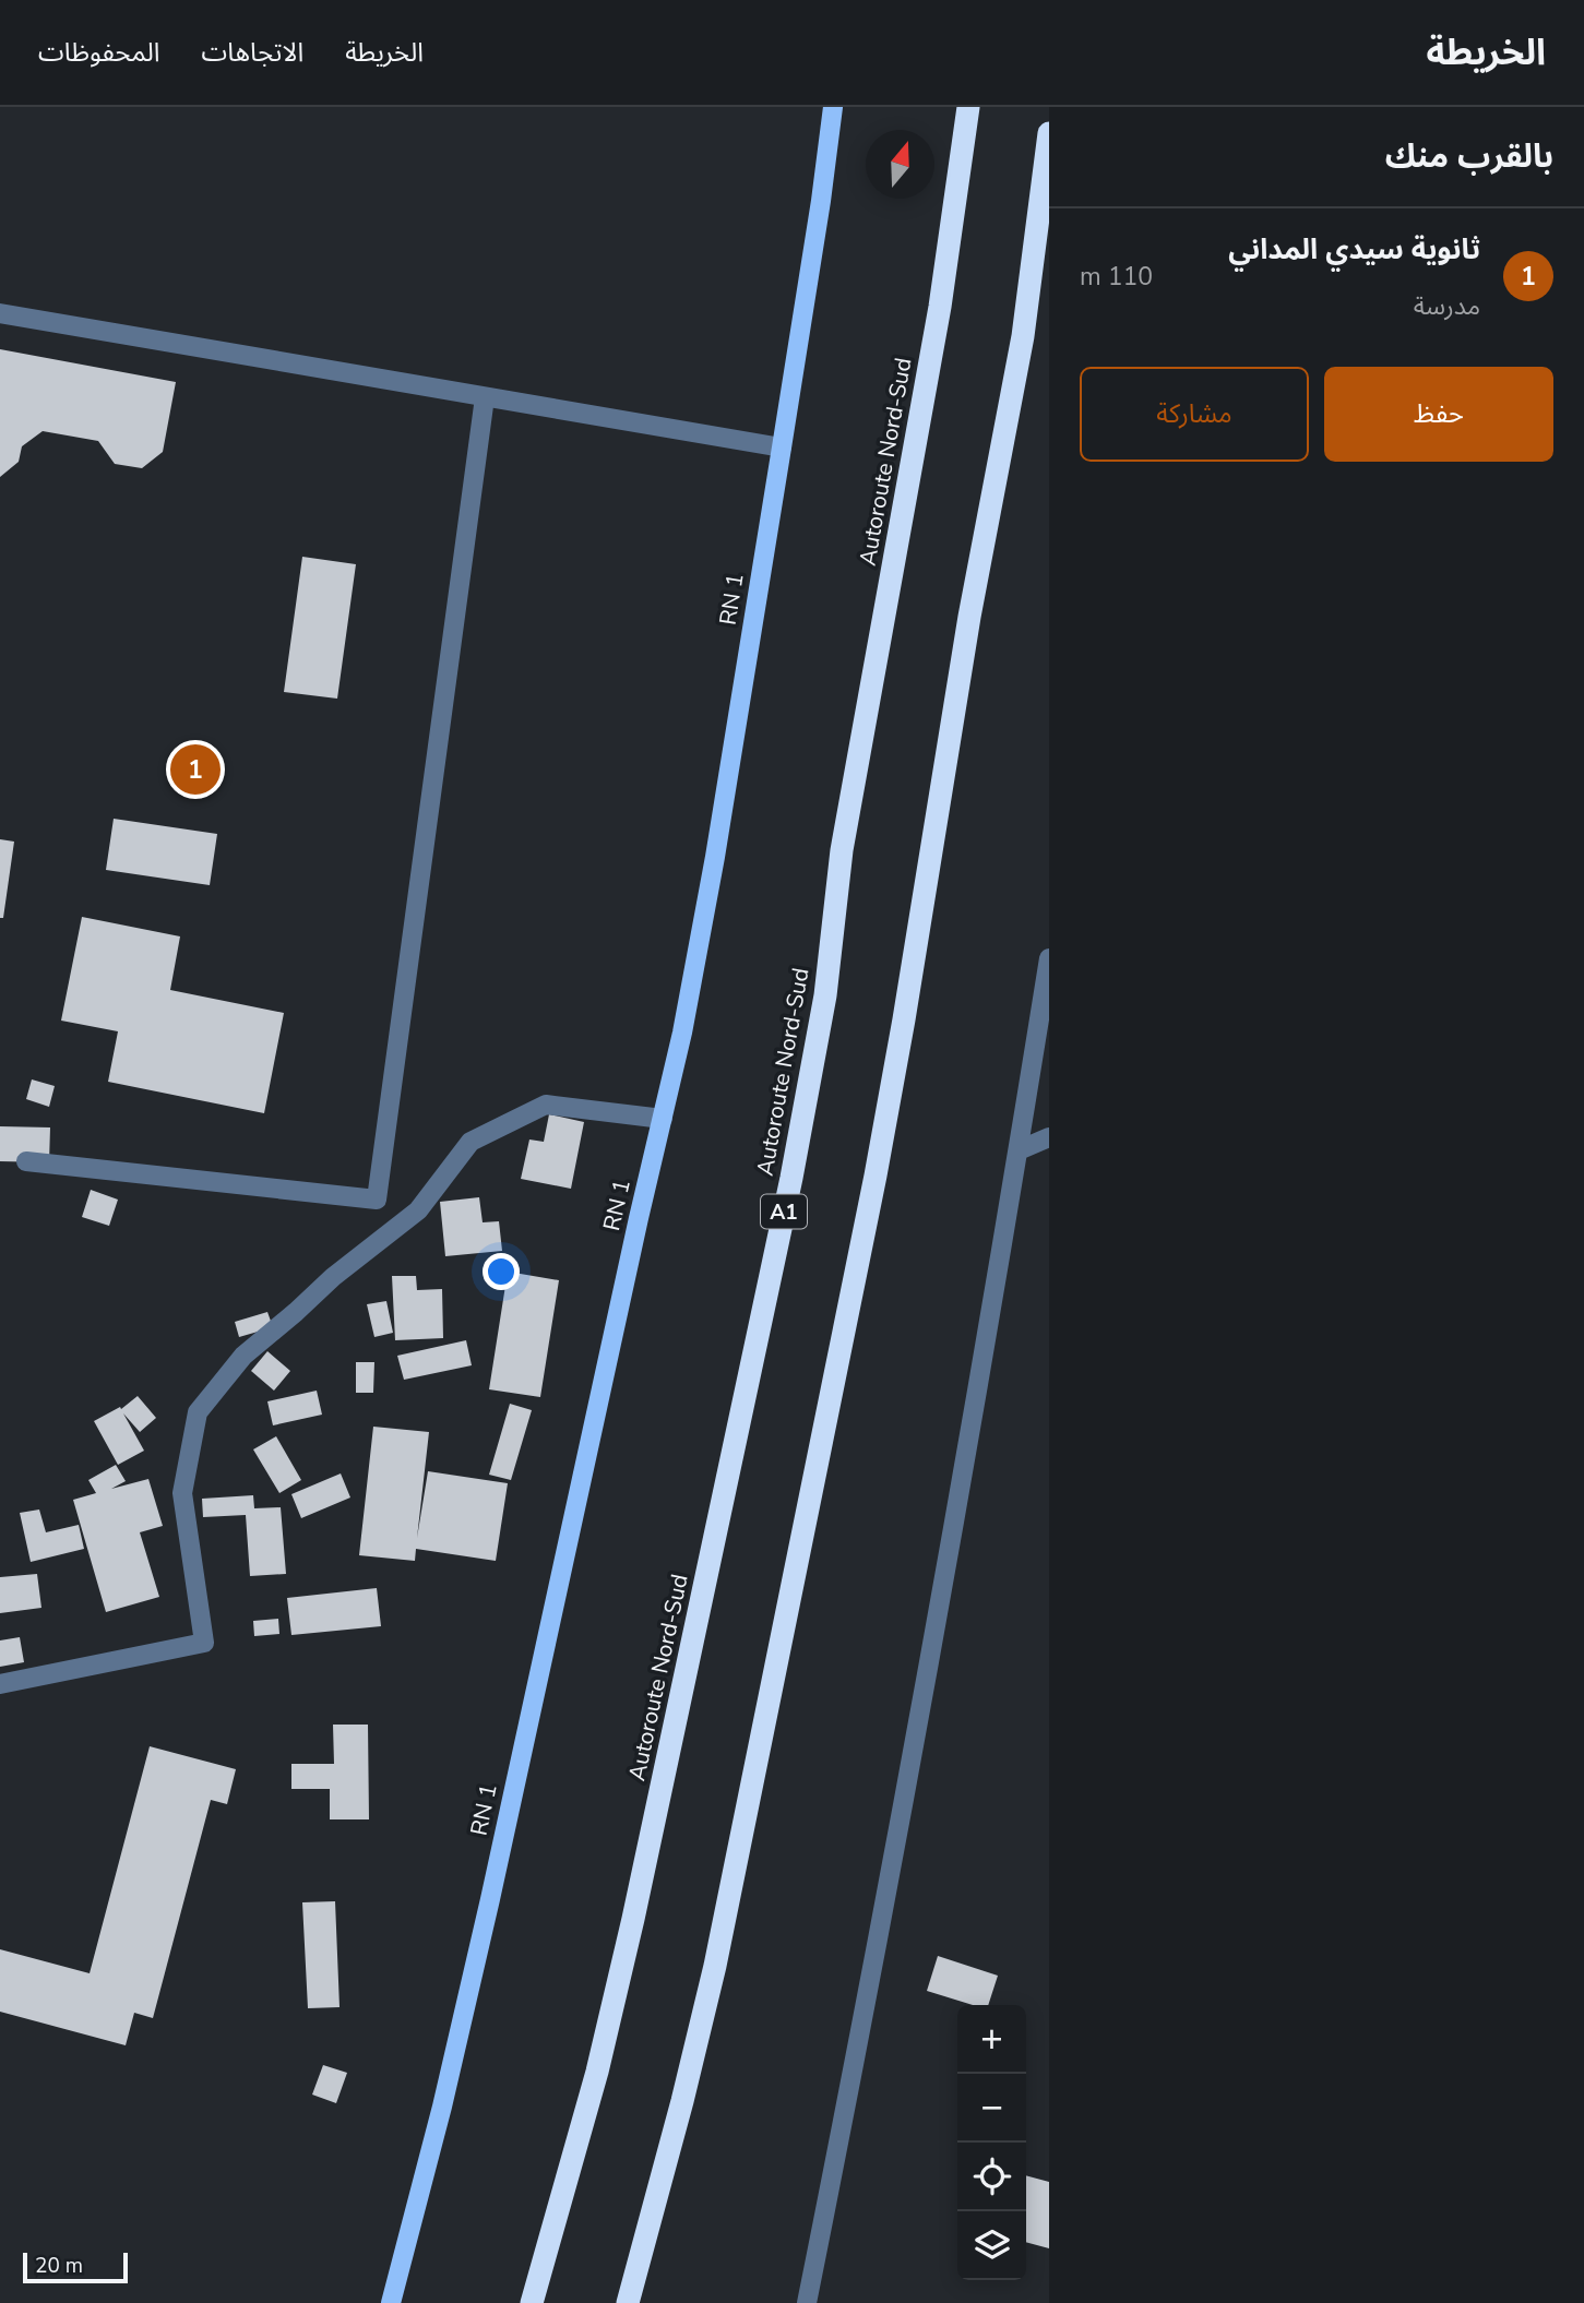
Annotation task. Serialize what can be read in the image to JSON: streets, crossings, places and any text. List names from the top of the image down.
{
  "streets": {
    "highway": ["Autoroute Nord-Sud", "A1"],
    "main road": ["RN 1"]
  },
  "scale_bar": "20 m",
  "north": "top",
  "page": {
    "header": "الخريطة",
    "nav": ["الخريطة", "الاتجاهات", "المحفوظات"],
    "heading": "بالقرب منك",
    "list": [
      {
        "mark": "1",
        "name": "ثانوية سيدي المداني",
        "note": "مدرسة",
        "value": "110 m"
      }
    ],
    "buttons": ["حفظ", "مشاركة"],
    "pins": "1",
    "map_buttons": ["+", "−"],
    "scale": "20 m"
  }
}
